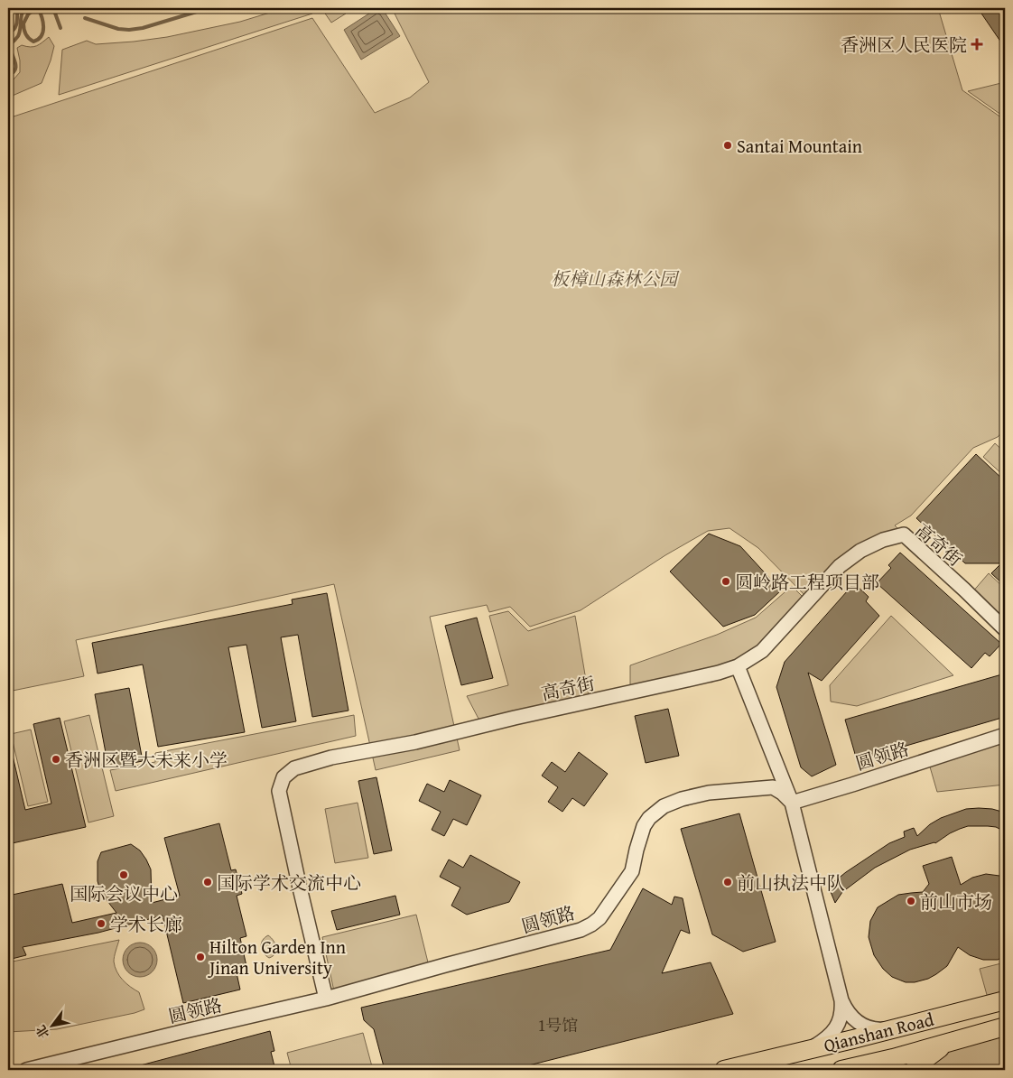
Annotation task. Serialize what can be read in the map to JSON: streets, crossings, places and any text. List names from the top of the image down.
{
  "streets": {
    "main road": ["Qianshan Road"],
    "lane": ["高奇街", "圆领路"]
  },
  "crossings": [
    ["高奇街", "圆领路"]
  ],
  "parks": ["板樟山森林公园"],
  "places": {
    "health": ["香洲区人民医院"],
    "other": [
      "Santai Mountain",
      "圆岭路工程项目部",
      "香洲区暨大未来小学",
      "国际会议中心",
      "国际学术交流中心",
      "前山执法中队",
      "前山市场",
      "学术长廊",
      "Hilton Garden Inn Jinan University"
    ]
  },
  "house_numbers": ["1号馆"],
  "north": "bottom left"
}
